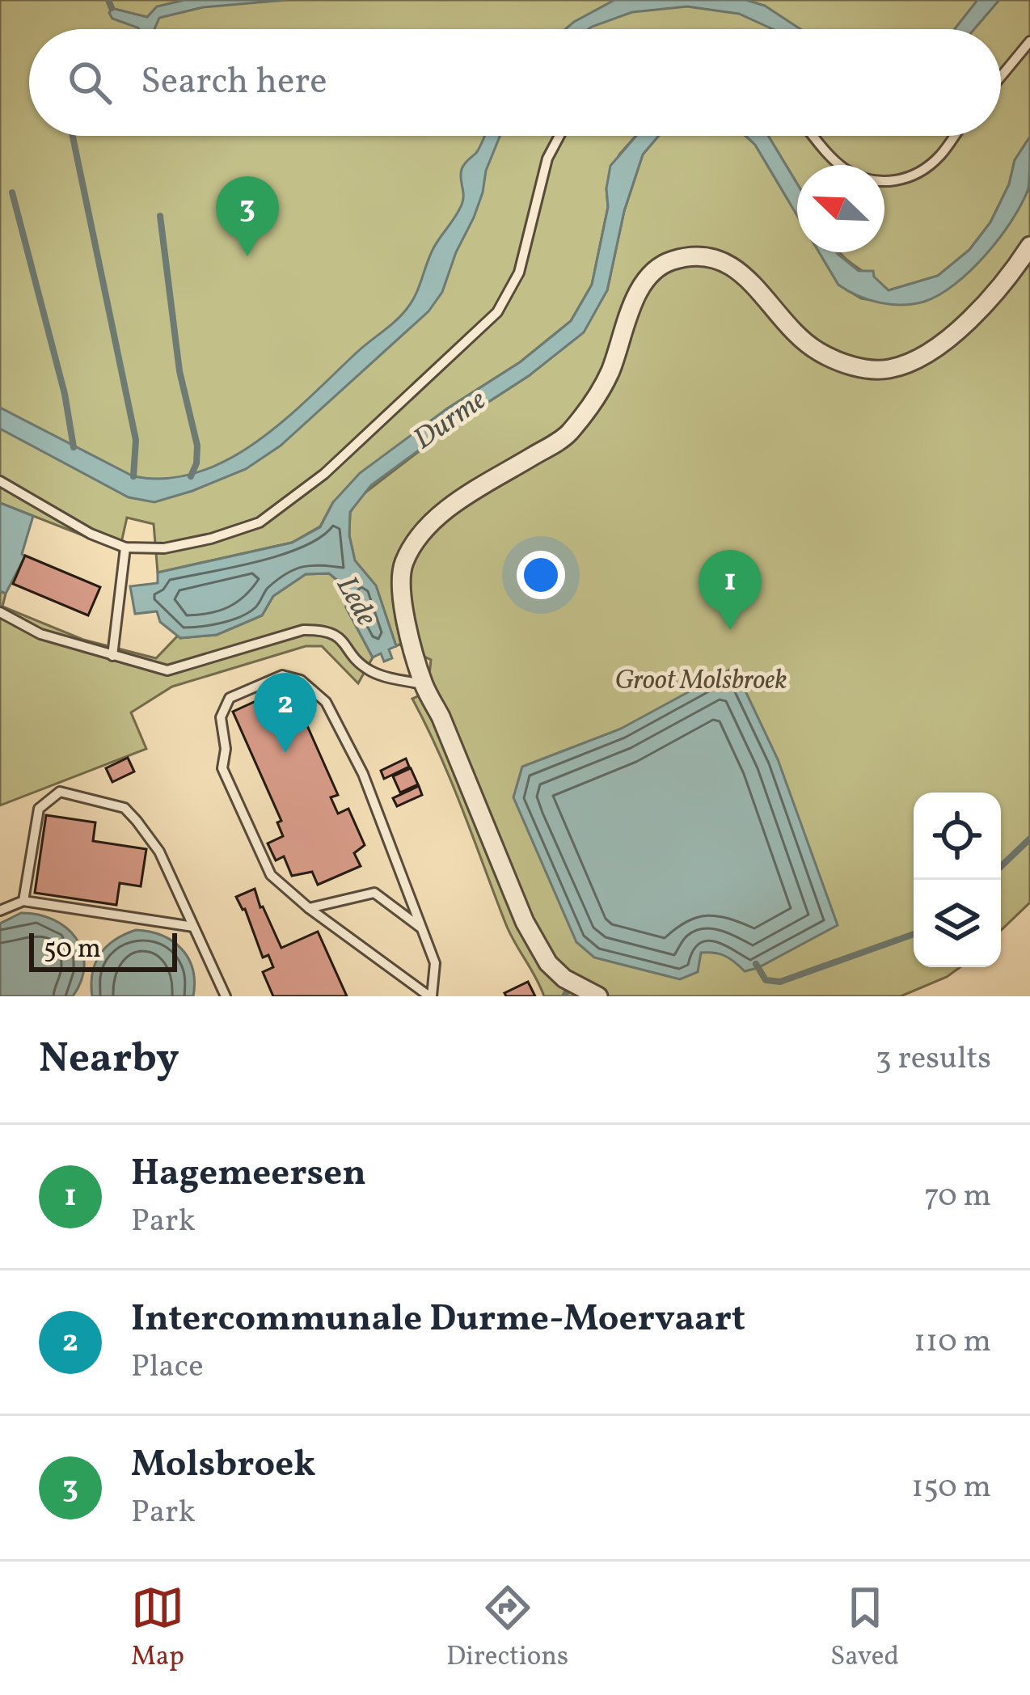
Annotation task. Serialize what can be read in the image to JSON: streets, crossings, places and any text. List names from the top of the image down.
{
  "water": ["Durme", "Lede"],
  "parks": ["Groot Molsbroek"],
  "scale_bar": "50 m",
  "north": "top left",
  "page": {
    "search": "Search here",
    "pins": ["3", "1", "2"],
    "scale": "50 m",
    "heading": ["Nearby", "3 results"],
    "list": [
      {
        "mark": "1",
        "name": "Hagemeersen",
        "note": "Park",
        "value": "70 m"
      },
      {
        "mark": "2",
        "name": "Intercommunale Durme-Moervaart",
        "note": "Place",
        "value": "110 m"
      },
      {
        "mark": "3",
        "name": "Molsbroek",
        "note": "Park",
        "value": "150 m"
      }
    ],
    "nav": ["Map", "Directions", "Saved"]
  }
}
